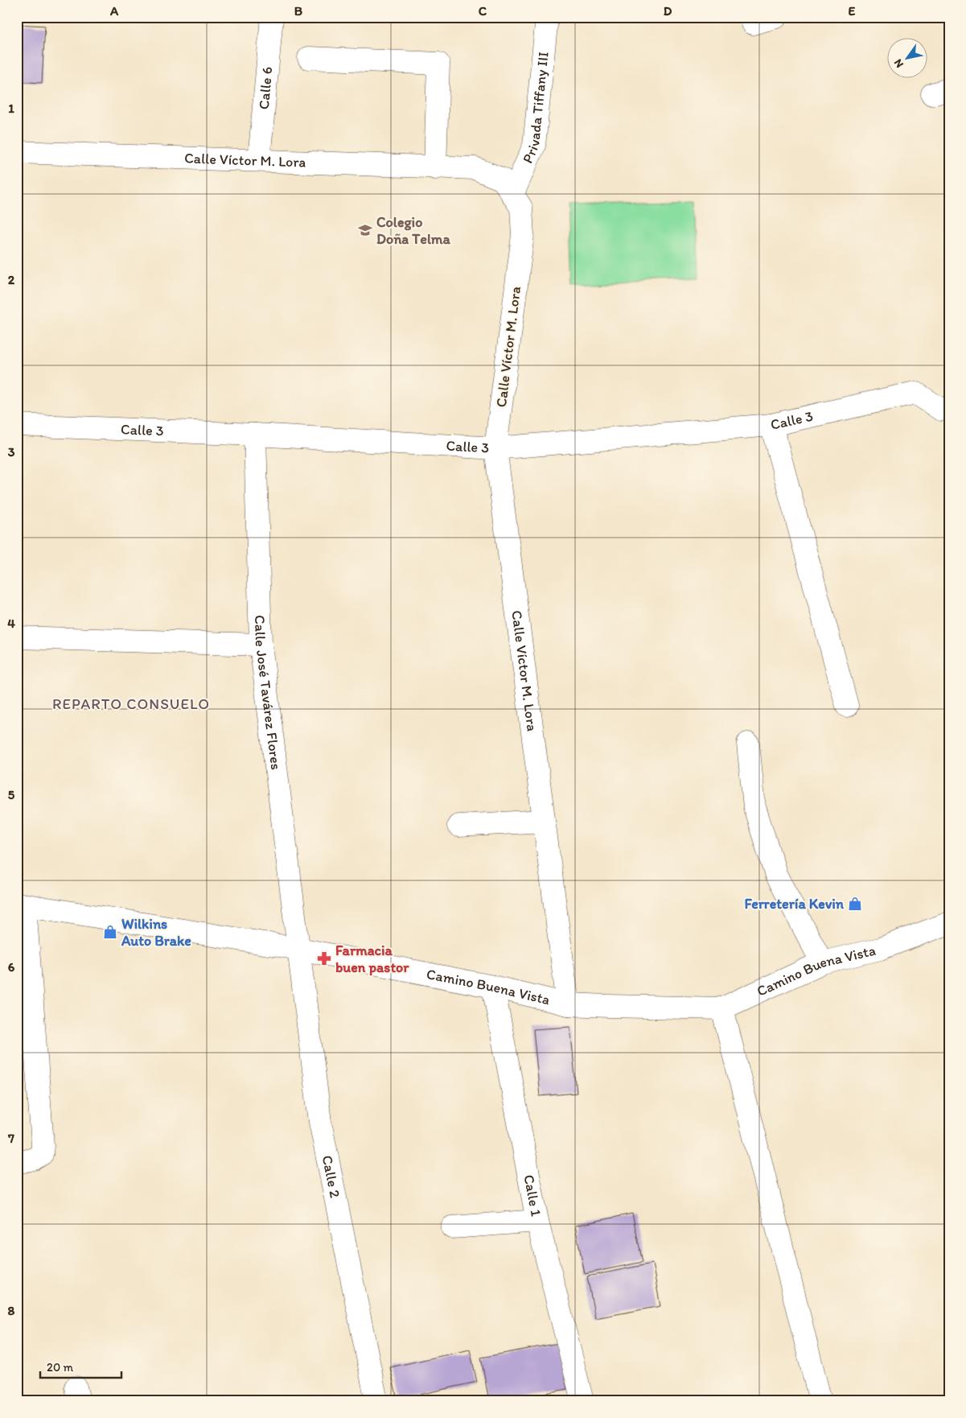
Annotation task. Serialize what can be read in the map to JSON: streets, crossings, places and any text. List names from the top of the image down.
{
  "streets": {
    "street": [
      "Calle 6",
      "Privada Tiffany III",
      "Calle Víctor M. Lora",
      "Calle 3",
      "Calle José Tavárez Flores",
      "Camino Buena Vista",
      "Calle 2",
      "Calle 1"
    ]
  },
  "crossings": [
    ["Calle 6", "Calle Víctor M. Lora"],
    ["Privada Tiffany III", "Calle Víctor M. Lora"],
    ["Calle Víctor M. Lora", "Calle 3"],
    ["Calle Víctor M. Lora", "Camino Buena Vista"],
    ["Calle 3", "Calle José Tavárez Flores"],
    ["Calle José Tavárez Flores", "Camino Buena Vista"],
    ["Calle José Tavárez Flores", "Calle 2"],
    ["Camino Buena Vista", "Calle 2"],
    ["Camino Buena Vista", "Calle 1"]
  ],
  "districts": ["REPARTO CONSUELO"],
  "places": {
    "school or university": ["Colegio Doña Telma"],
    "shop": ["Ferretería Kevin", "Wilkins Auto Brake"],
    "pharmacy": ["Farmacia buen pastor"]
  },
  "scale_bar": "20 m",
  "north": "bottom left",
  "grid": {
    "columns": [
      "A",
      "B",
      "C",
      "D",
      "E"
    ],
    "rows": [
      "1",
      "2",
      "3",
      "4",
      "5",
      "6",
      "7",
      "8"
    ]
  }
}
